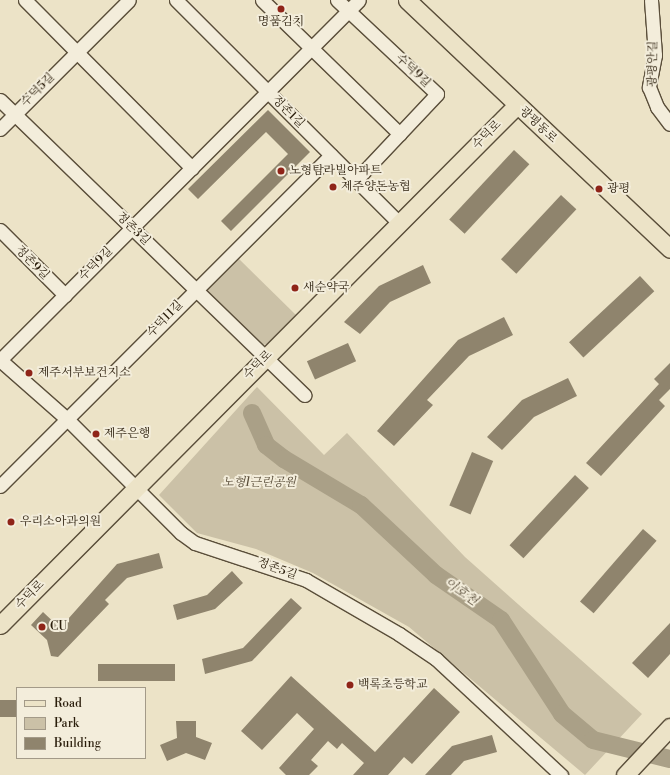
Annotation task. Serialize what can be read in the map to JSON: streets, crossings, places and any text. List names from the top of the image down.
{
  "streets": {
    "main road": ["광평동로", "수덕로"],
    "street": [
      "광평안길",
      "수덕9길",
      "수덕5길",
      "정존1길",
      "정존3길",
      "정존9길",
      "수덕11길",
      "정존5길"
    ]
  },
  "crossings": [
    ["수덕9길", "정존1길"],
    ["수덕9길", "정존3길"],
    ["수덕9길", "정존9길"],
    ["수덕9길", "정존5길"],
    ["수덕5길", "정존3길"],
    ["정존1길", "수덕로"],
    ["정존1길", "수덕11길"],
    ["광평동로", "수덕로"],
    ["수덕로", "정존3길"],
    ["수덕로", "정존5길"],
    ["정존3길", "수덕11길"],
    ["수덕11길", "정존5길"]
  ],
  "water": ["이호천"],
  "parks": ["노형1근린공원"],
  "places": [
    "명품김치",
    "노형탐라빌아파트",
    "제주양돈농협",
    "광평",
    "새순약국",
    "제주서부보건지소",
    "제주은행",
    "우리소아과의원",
    "CU",
    "백록초등학교"
  ],
  "legend": ["Road", "Park", "Building"]
}
